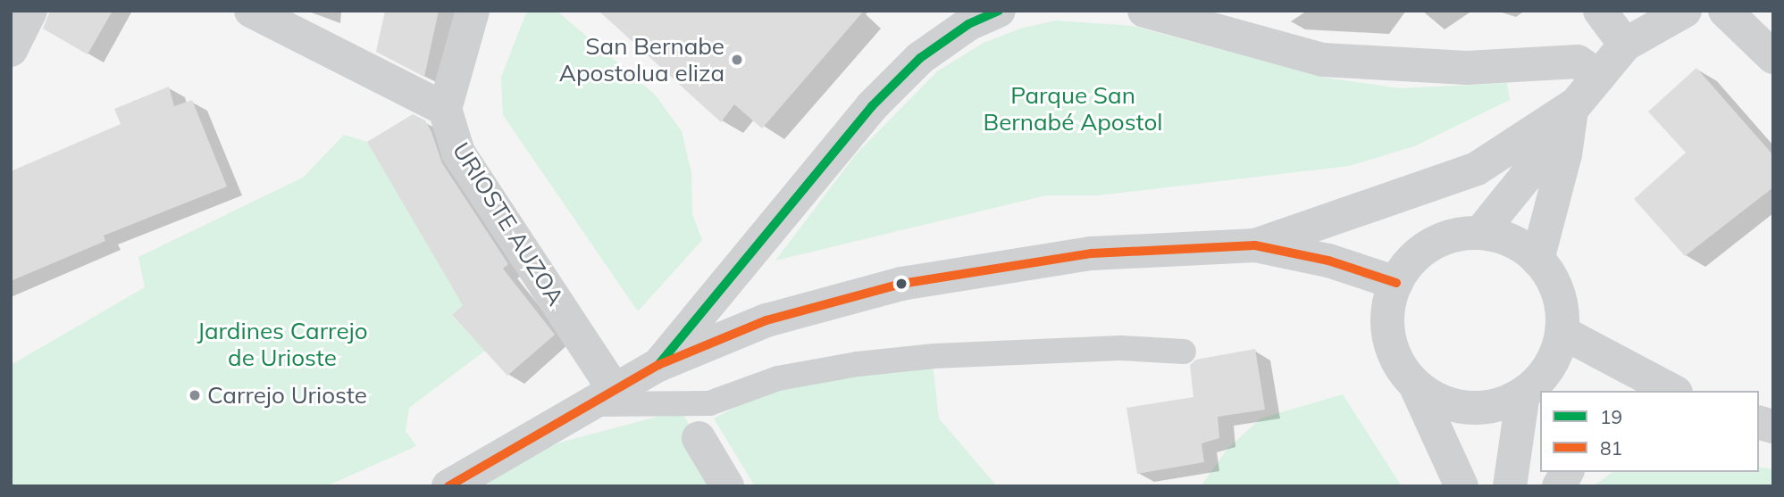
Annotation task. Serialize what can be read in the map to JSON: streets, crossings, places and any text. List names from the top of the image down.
{
  "streets": {
    "street": ["URIOSTE AUZOA"]
  },
  "parks": ["Parque San Bernabé Apostol", "Jardines Carrejo de Urioste"],
  "places": ["San Bernabe Apostolua eliza", "Carrejo Urioste"],
  "lines": ["transit line 19", "transit line 81"],
  "legend": ["19", "81"]
}
